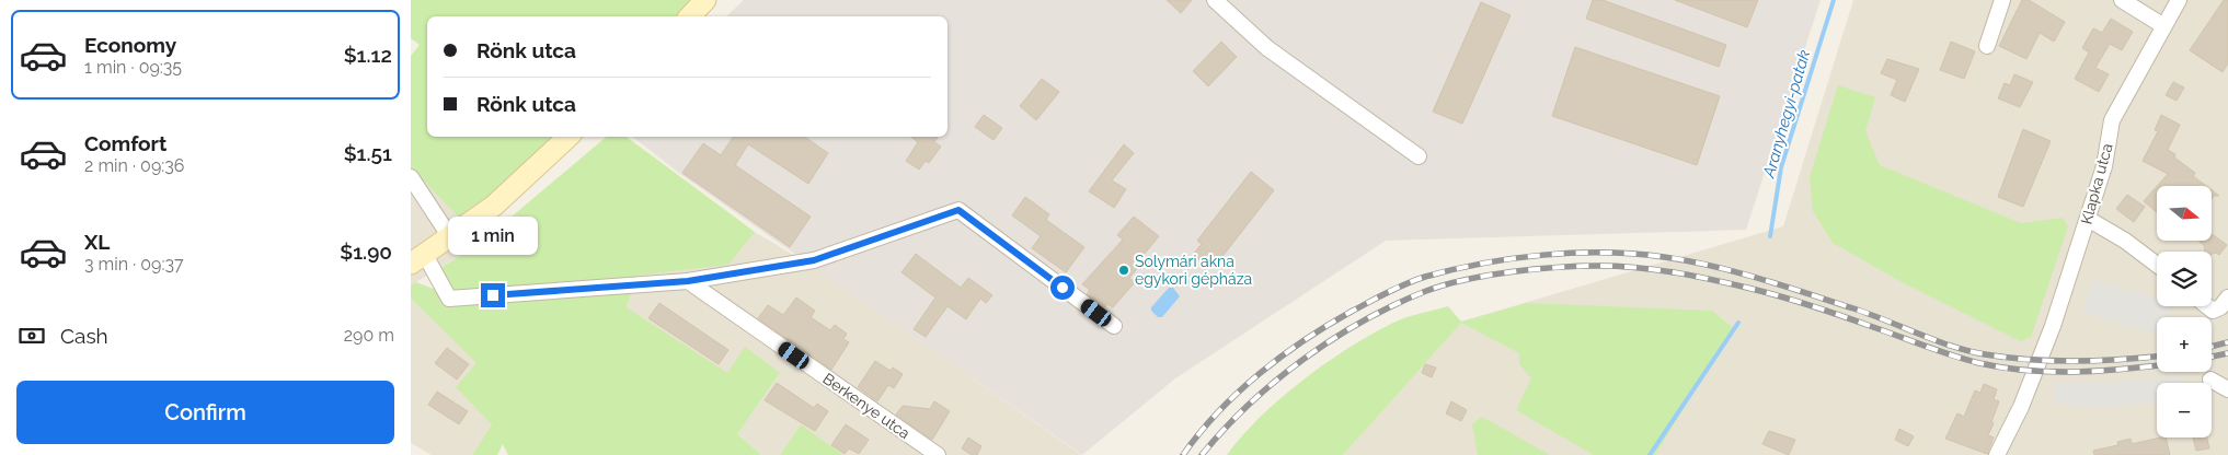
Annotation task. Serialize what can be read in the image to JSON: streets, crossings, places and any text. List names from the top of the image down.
{
  "streets": {
    "street": ["Klapka utca", "Berkenye utca"]
  },
  "water": ["Aranyhegyi-patak"],
  "places": ["Solymári akna egykori gépháza"],
  "north": "right",
  "page": {
    "list": [
      {
        "name": "Economy",
        "note": "1 min · 09:35",
        "value": "$1.12"
      },
      {
        "name": "Comfort",
        "note": "2 min · 09:36",
        "value": "$1.51"
      },
      {
        "name": "XL",
        "note": "3 min · 09:37",
        "value": "$1.90"
      }
    ],
    "banner": ["Rönk utca", "Rönk utca"],
    "map_buttons": ["+", "−"],
    "bubble": "1 min",
    "pay": ["Cash", "290 m"],
    "buttons": "Confirm"
  }
}
